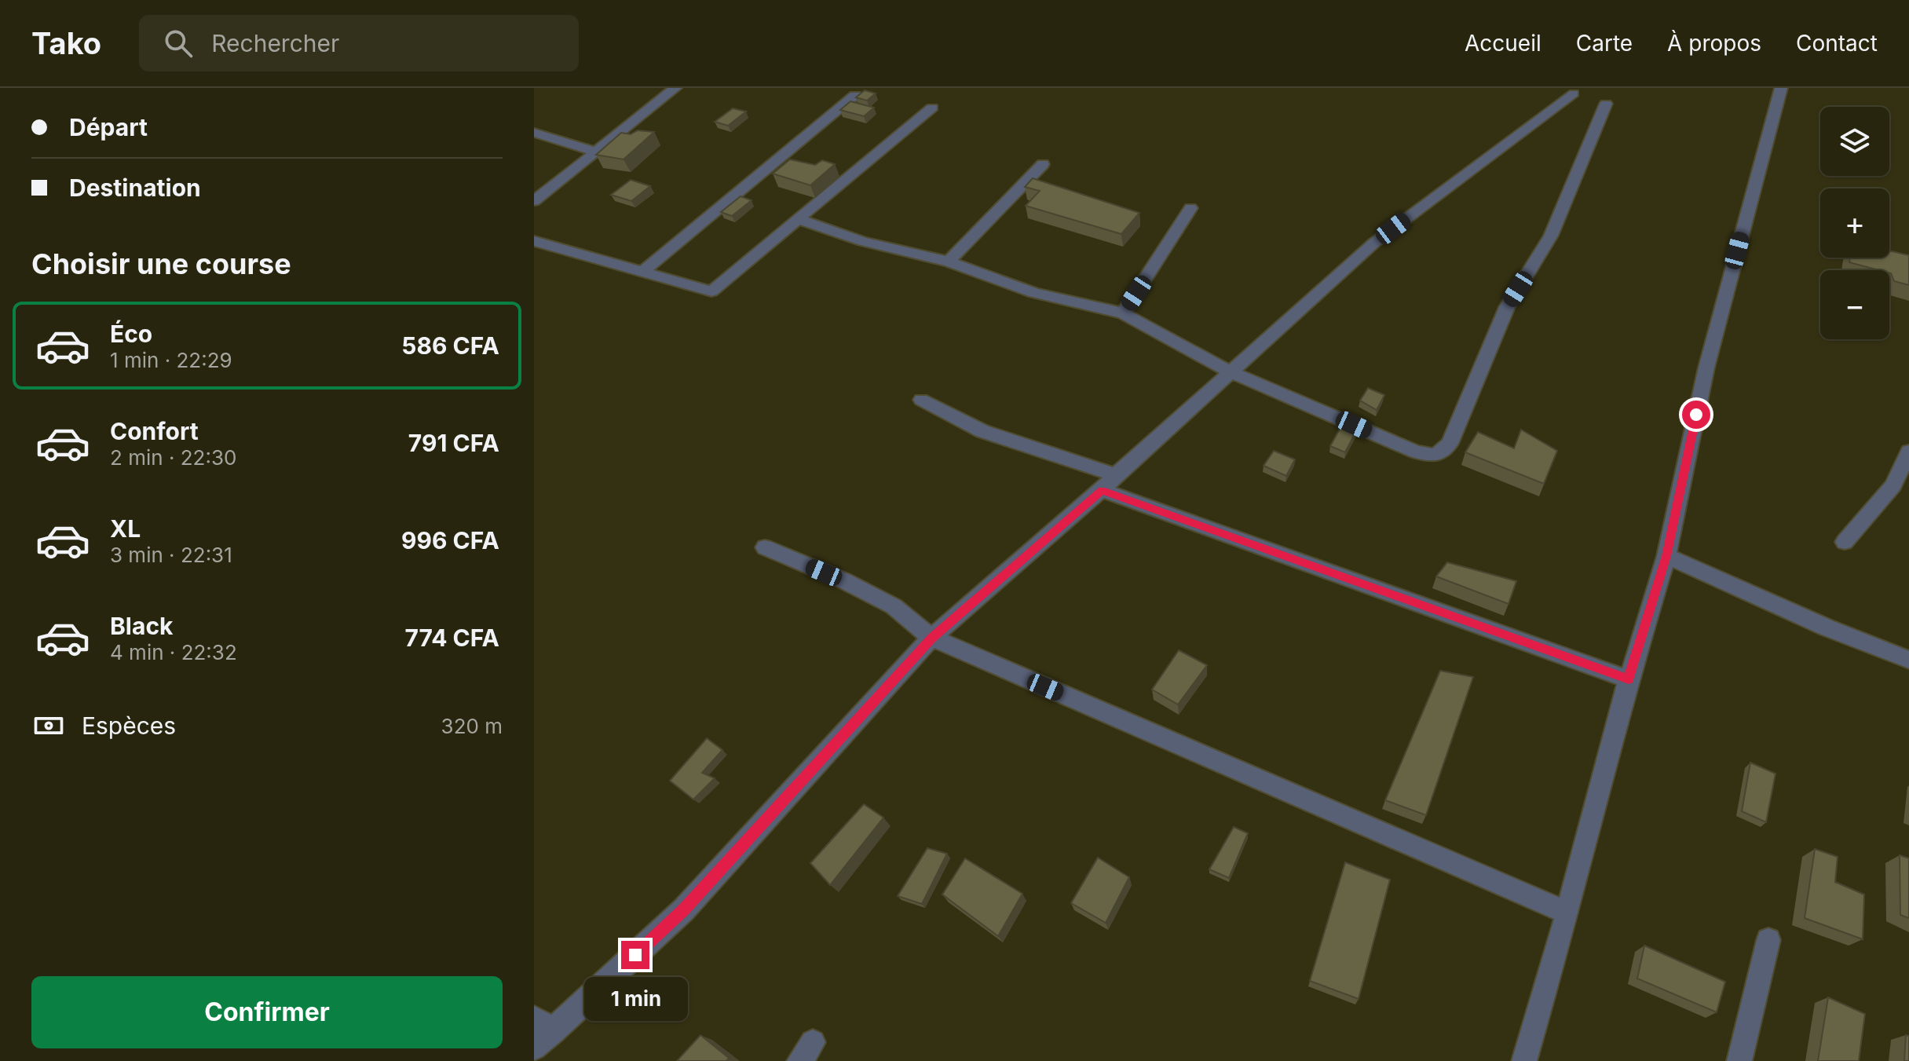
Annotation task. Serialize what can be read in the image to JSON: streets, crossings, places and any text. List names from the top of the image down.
{
  "page": {
    "header": "Tako",
    "search": "Rechercher",
    "nav": [
      "Accueil",
      "Carte",
      "À propos",
      "Contact"
    ],
    "banner": ["Départ", "Destination"],
    "map_buttons": ["+", "−"],
    "heading": "Choisir une course",
    "list": [
      {
        "name": "Éco",
        "note": "1 min · 22:29",
        "value": "586 CFA"
      },
      {
        "name": "Confort",
        "note": "2 min · 22:30",
        "value": "791 CFA"
      },
      {
        "name": "XL",
        "note": "3 min · 22:31",
        "value": "996 CFA"
      },
      {
        "name": "Black",
        "note": "4 min · 22:32",
        "value": "774 CFA"
      }
    ],
    "pay": ["Espèces", "320 m"],
    "buttons": "Confirmer",
    "bubble": "1 min"
  }
}
